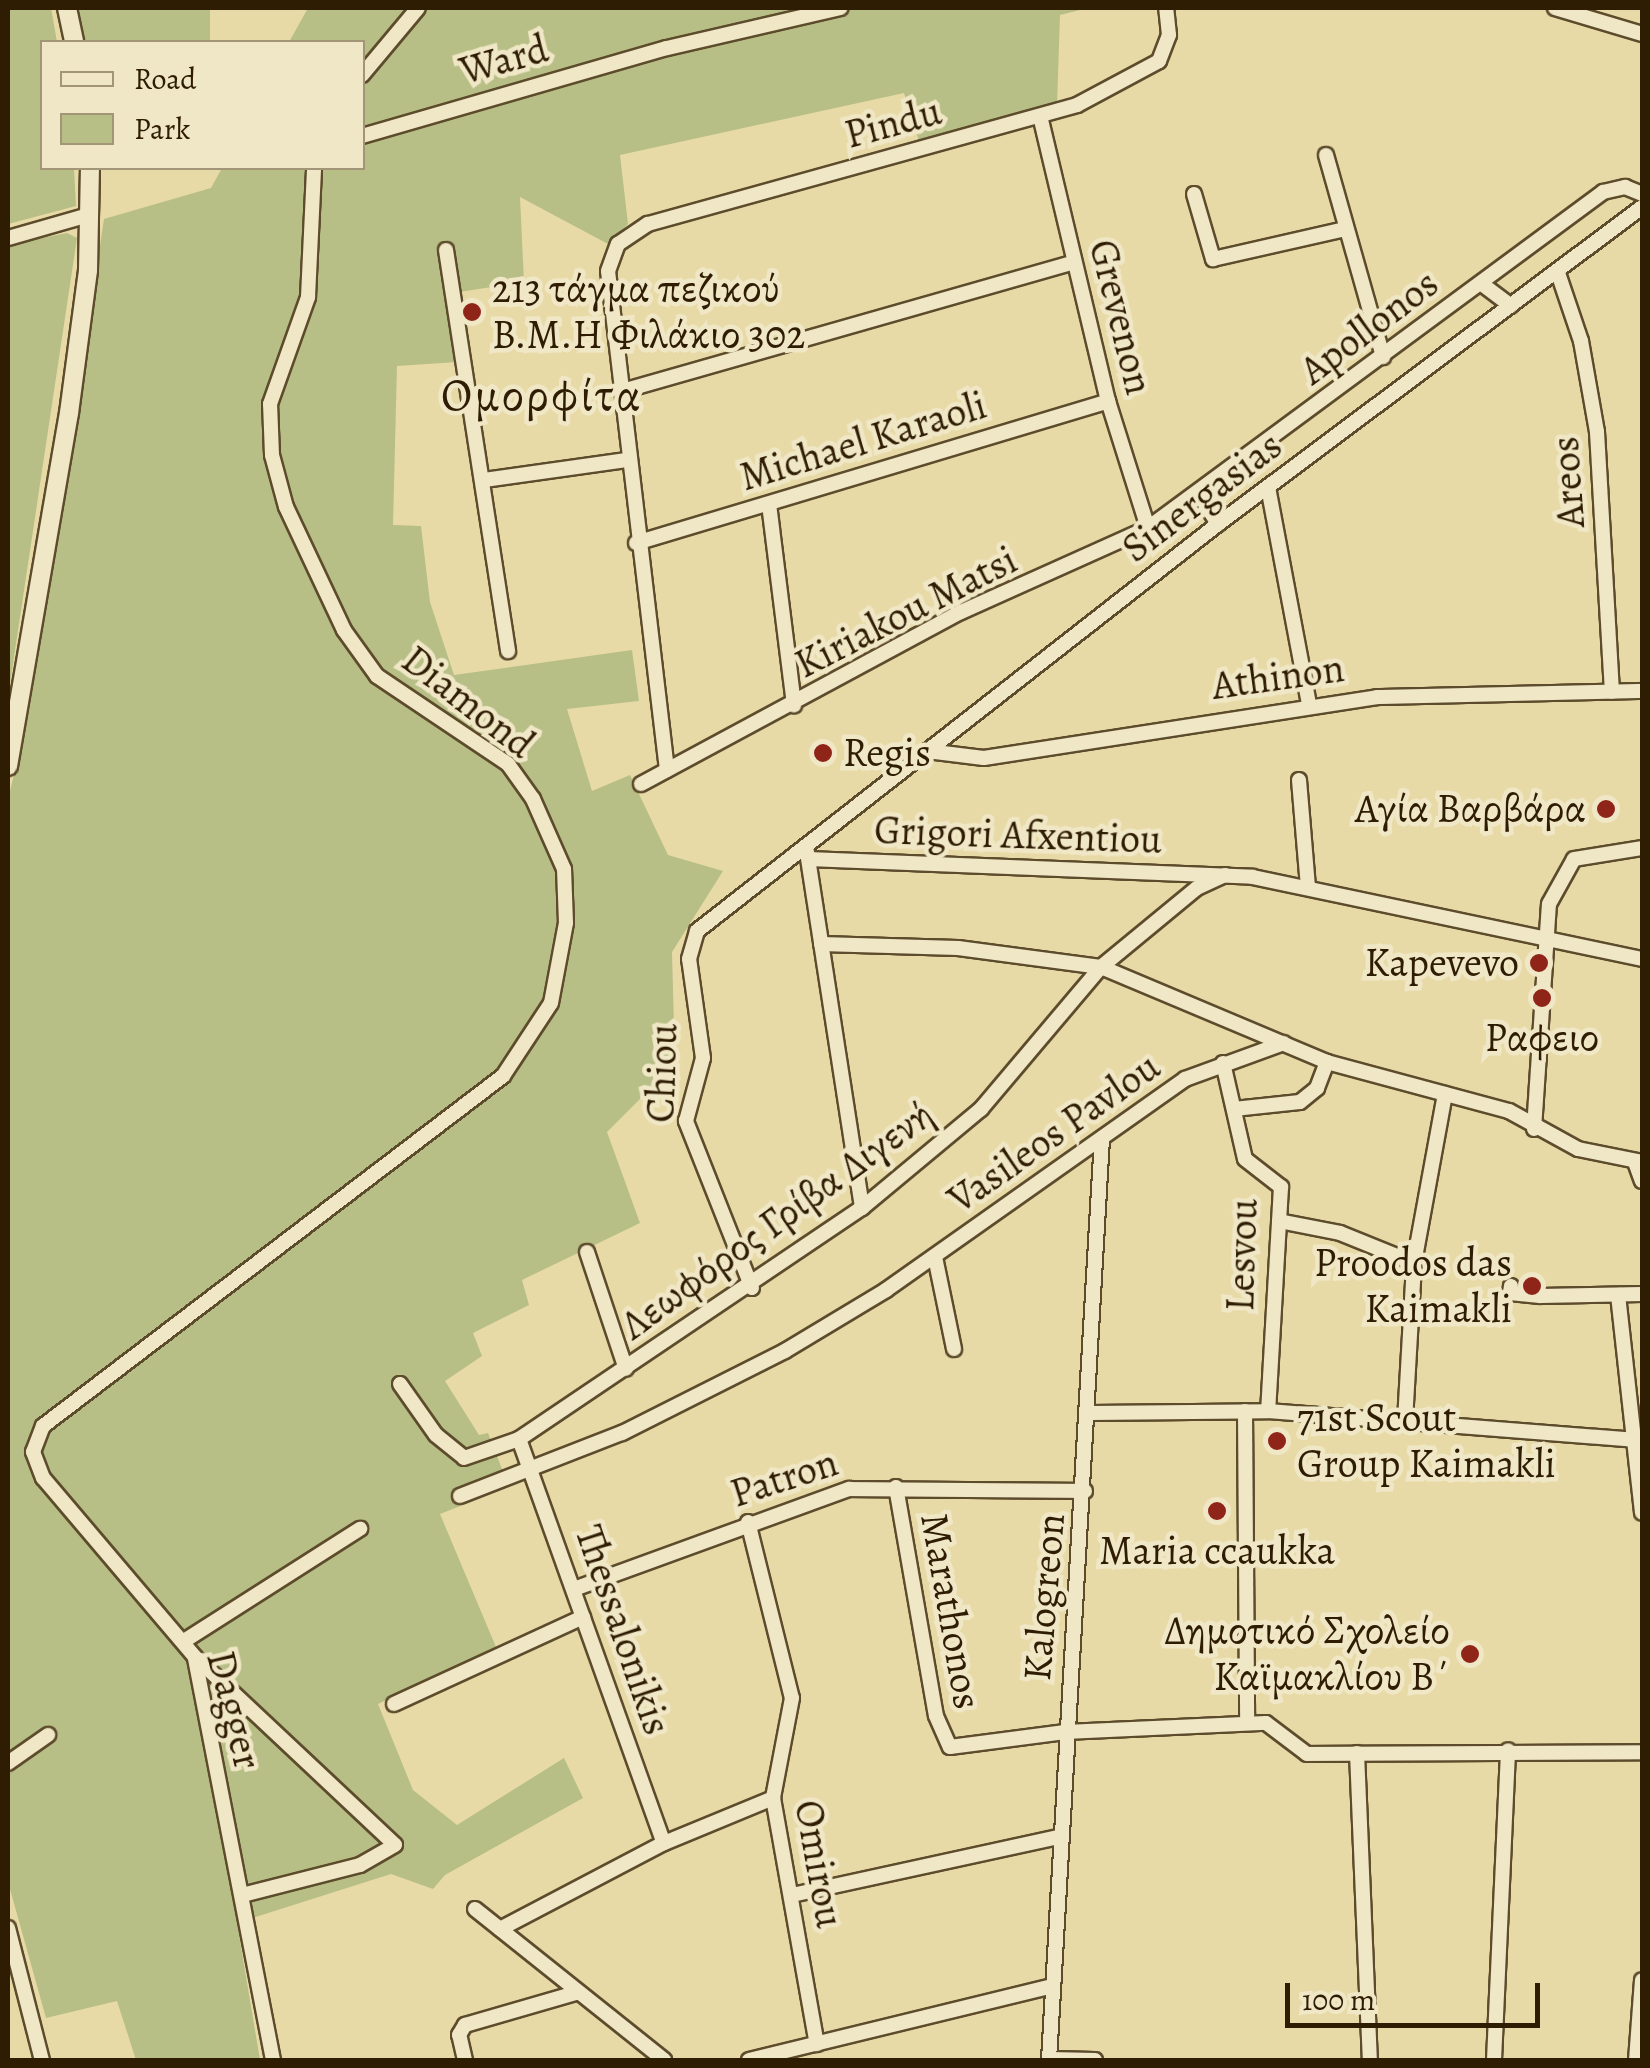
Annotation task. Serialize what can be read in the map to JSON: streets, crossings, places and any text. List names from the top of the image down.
{
  "streets": {
    "street": [
      "Ward",
      "Pindu",
      "Grevenon",
      "Apollonos",
      "Michael Karaoli",
      "Areos",
      "Sinergasias",
      "Kiriakou Matsi",
      "Athinon",
      "Diamond",
      "Grigori Afxentiou",
      "Chiou",
      "Vasileos Pavlou",
      "Λεωφόρος Γρίβα Διγενή",
      "Lesvou",
      "Patron",
      "Kalogreon",
      "Marathonos",
      "Thessalonikis",
      "Dagger",
      "Omirou"
    ]
  },
  "crossings": [
    ["Pindu", "Grevenon"],
    ["Grevenon", "Michael Karaoli"],
    ["Grevenon", "Kiriakou Matsi"],
    ["Apollonos", "Sinergasias"],
    ["Apollonos", "Kiriakou Matsi"],
    ["Areos", "Sinergasias"],
    ["Areos", "Athinon"],
    ["Sinergasias", "Athinon"],
    ["Sinergasias", "Chiou"],
    ["Diamond", "Dagger"],
    ["Grigori Afxentiou", "Λεωφόρος Γρίβα Διγενή"],
    ["Chiou", "Λεωφόρος Γρίβα Διγενή"],
    ["Vasileos Pavlou", "Lesvou"],
    ["Vasileos Pavlou", "Kalogreon"],
    ["Vasileos Pavlou", "Thessalonikis"],
    ["Λεωφόρος Γρίβα Διγενή", "Thessalonikis"],
    ["Patron", "Kalogreon"],
    ["Patron", "Marathonos"],
    ["Patron", "Thessalonikis"],
    ["Patron", "Omirou"],
    ["Kalogreon", "Marathonos"]
  ],
  "districts": ["Ομορφίτα"],
  "places": [
    "213 τάγμα πεζικού B.M.H Φιλάκιο 302",
    "Regis",
    "Αγία Βαρβάρα",
    "Kapevevo",
    "Ραφειο",
    "Proodos das Kaimakli",
    "71st Scout Group Kaimakli",
    "Maria ccaukka",
    "Δημοτικό Σχολείο Καϊμακλίου Β΄"
  ],
  "legend": ["Road", "Park"],
  "scale_bar": "100 m"
}
